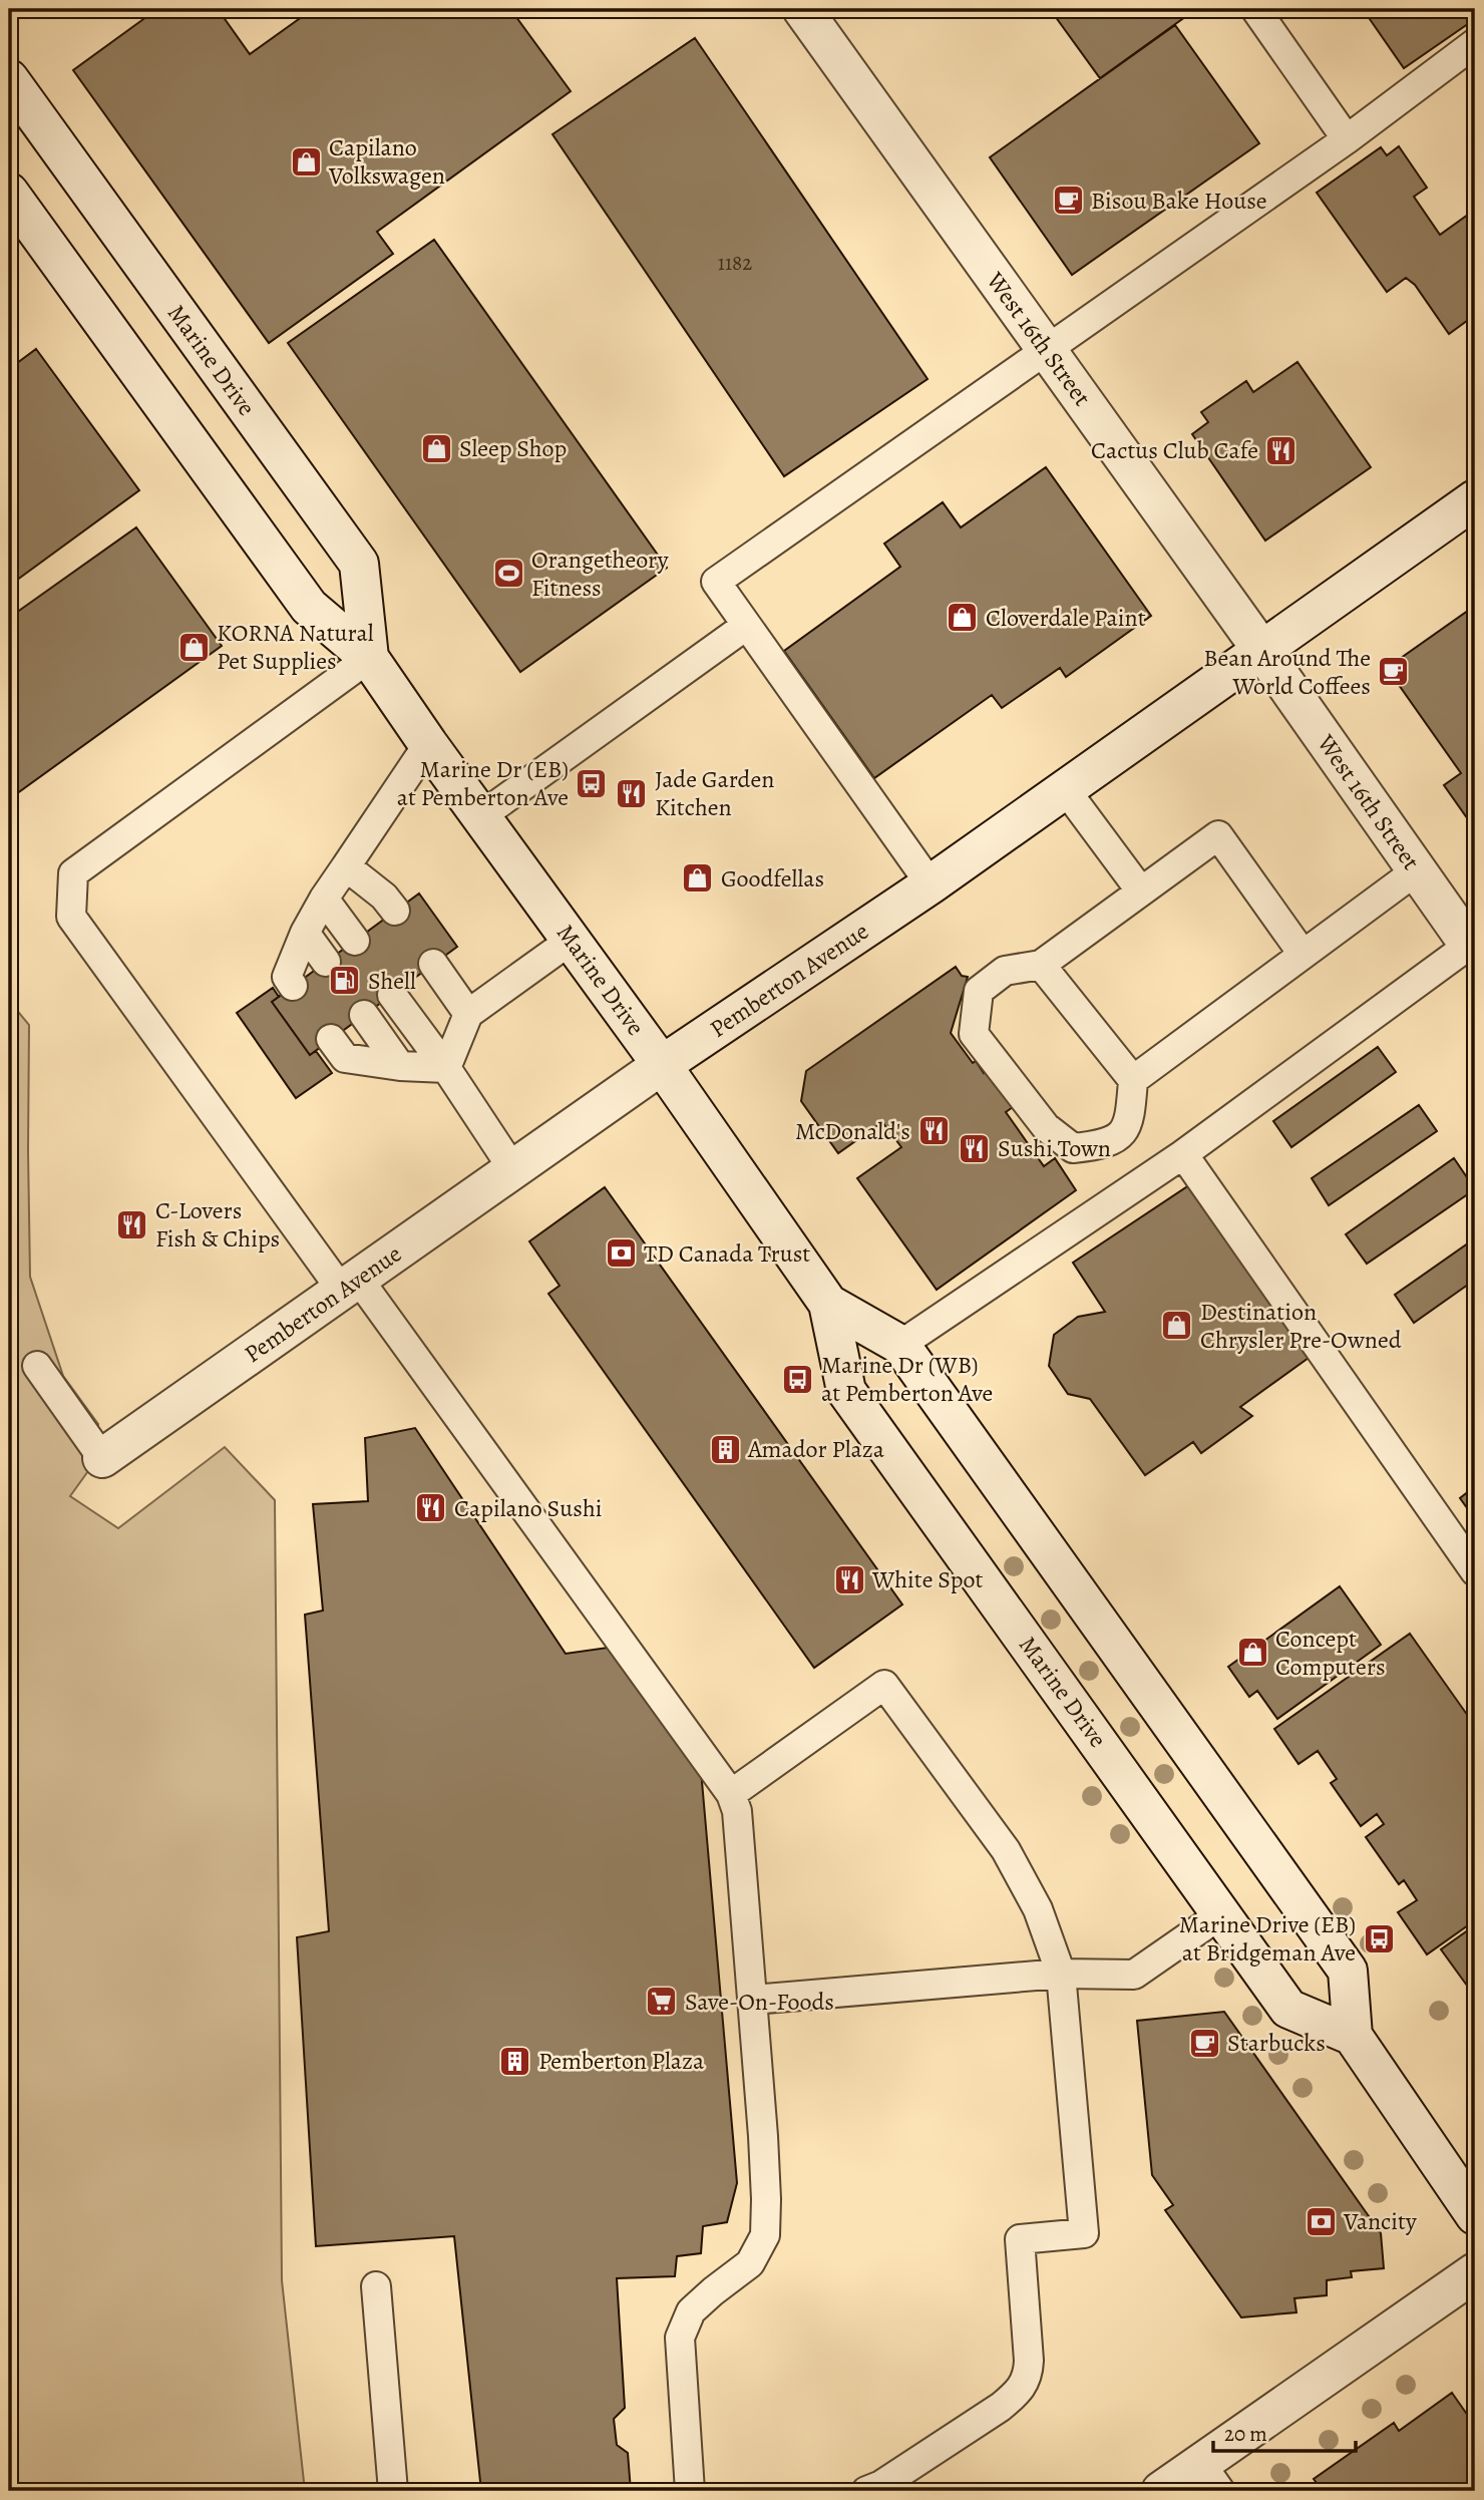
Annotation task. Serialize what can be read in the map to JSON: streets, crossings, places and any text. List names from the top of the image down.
{
  "streets": {
    "main road": ["West 16th Street", "Marine Drive", "Pemberton Avenue"]
  },
  "crossings": [
    ["West 16th Street", "Pemberton Avenue"],
    ["Marine Drive", "Pemberton Avenue"]
  ],
  "places": {
    "shop": [
      "Capilano Volkswagen",
      "Sleep Shop",
      "Cloverdale Paint",
      "KORNA Natural Pet Supplies",
      "Goodfellas",
      "Destination Chrysler Pre-Owned",
      "Concept Computers"
    ],
    "cafe": ["Bisou Bake House", "Bean Around The World Coffees", "Starbucks"],
    "restaurant": [
      "Cactus Club Cafe",
      "Jade Garden Kitchen",
      "McDonald's",
      "Sushi Town",
      "C-Lovers Fish & Chips",
      "Capilano Sushi",
      "White Spot"
    ],
    "sports": ["Orangetheory Fitness"],
    "bus stop": ["Marine Dr (EB) at Pemberton Ave", "Marine Dr (WB) at Pemberton Ave", "Marine Drive (EB) at Bridgeman Ave"],
    "fuel station": ["Shell"],
    "bank": ["TD Canada Trust", "Vancity"],
    "building": ["Amador Plaza", "Pemberton Plaza"],
    "supermarket": ["Save-On-Foods"]
  },
  "house_numbers": ["1182"],
  "scale_bar": "20 m"
}
